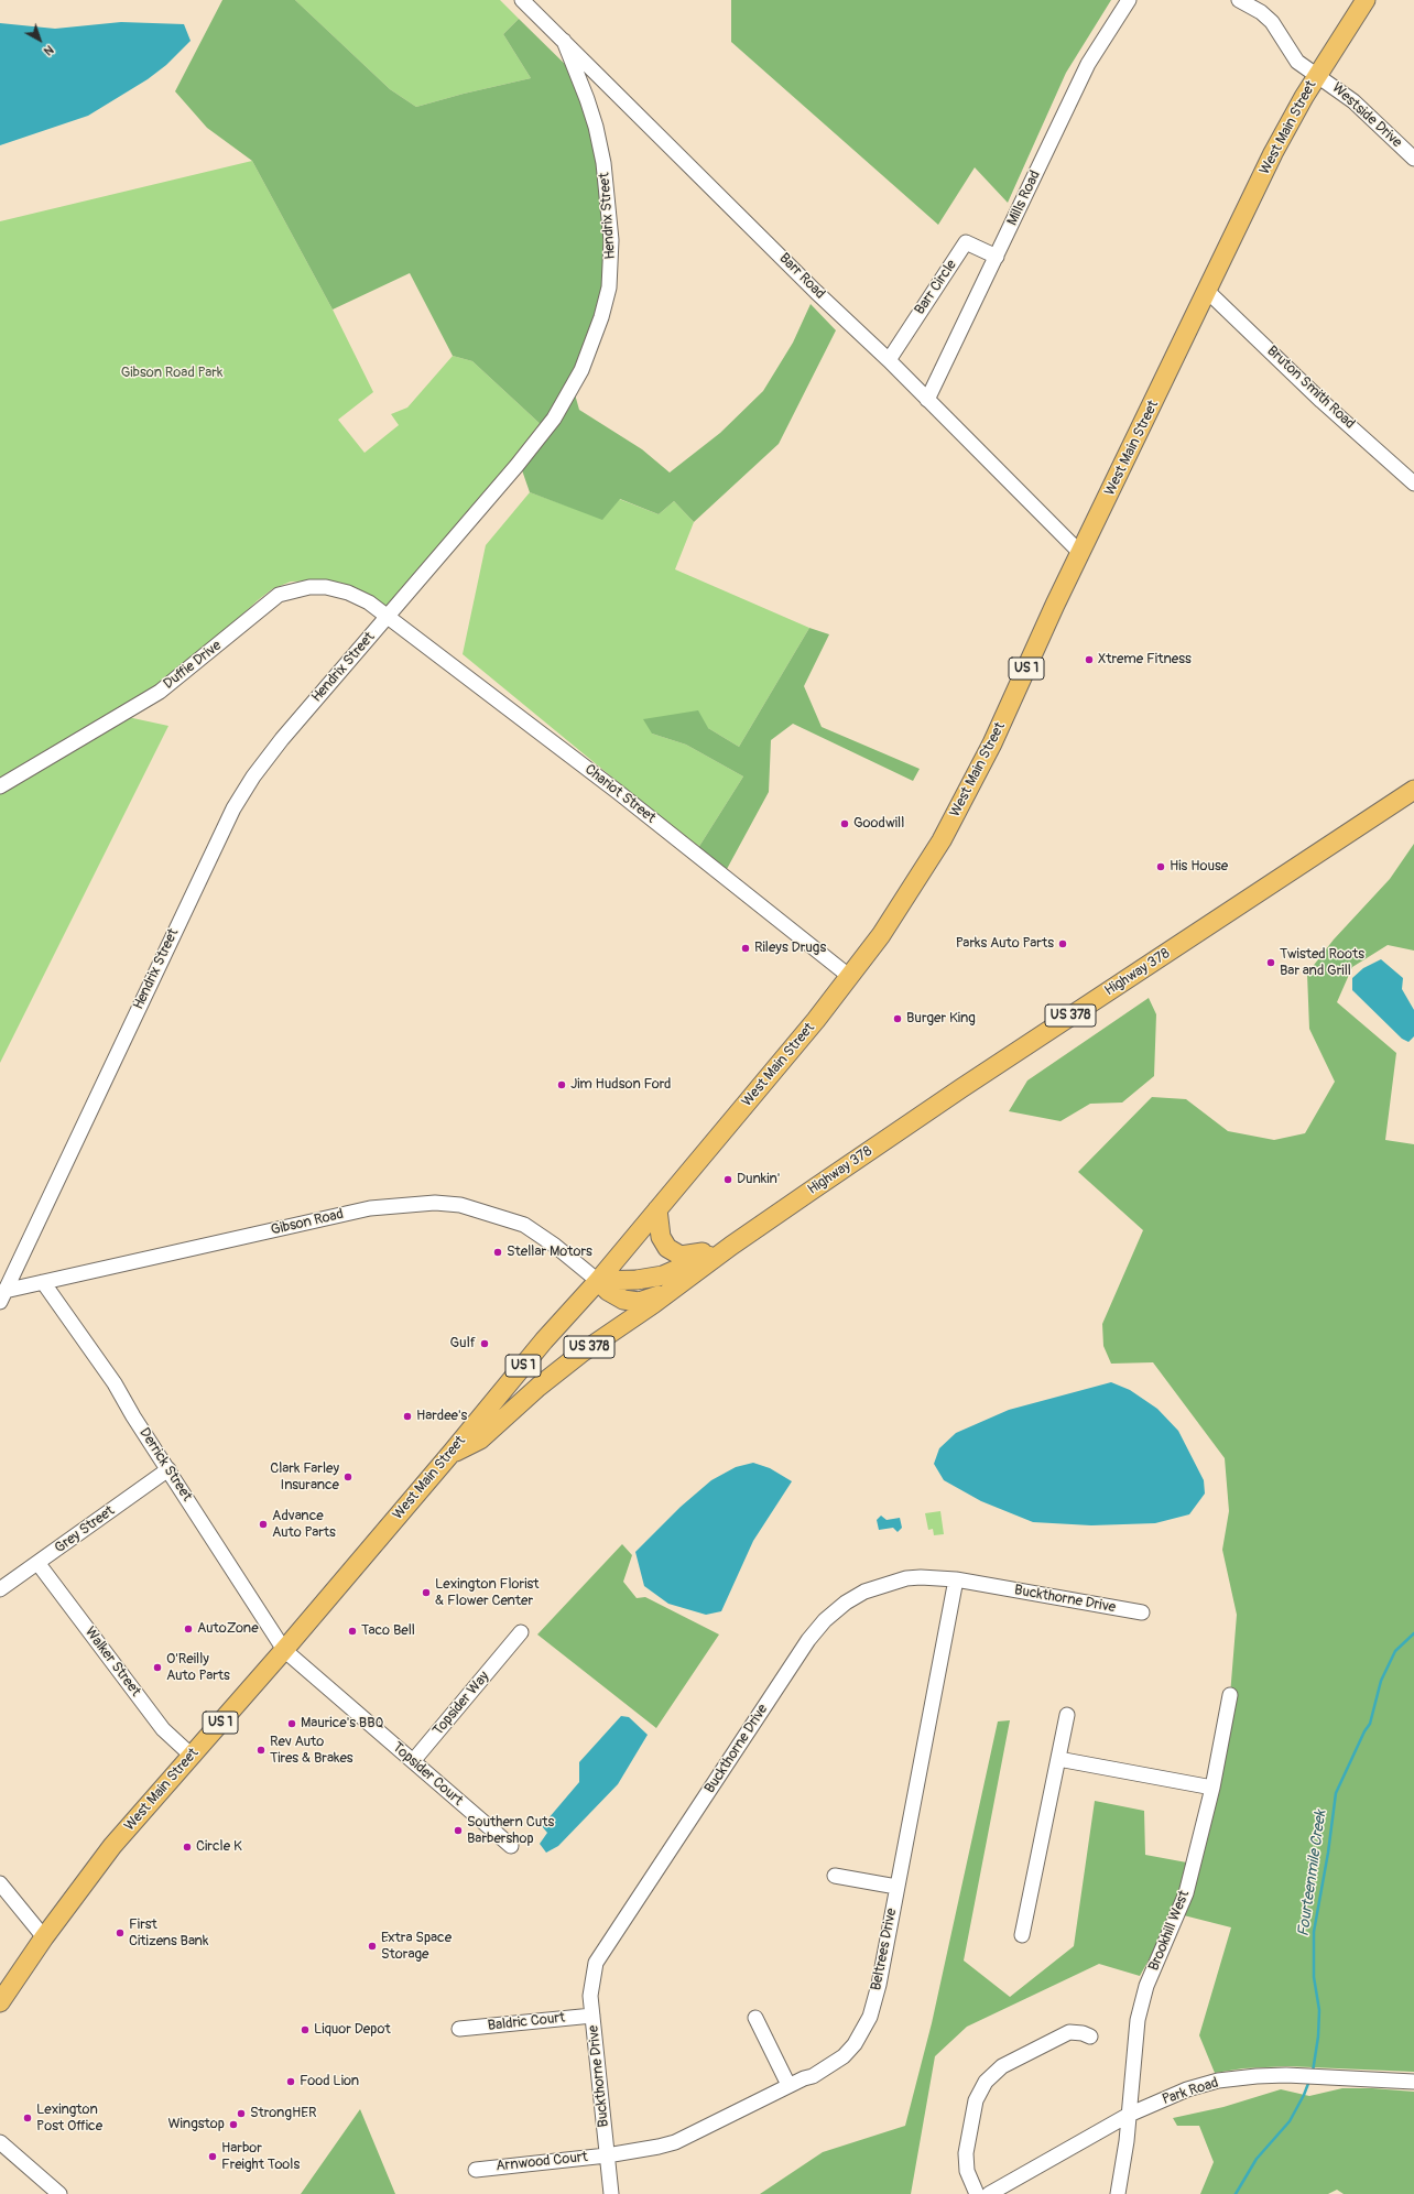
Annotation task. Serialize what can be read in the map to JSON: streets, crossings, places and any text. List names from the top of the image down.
{
  "streets": {
    "main road": [
      "West Main Street",
      "US 1",
      "Highway 378",
      "US 378"
    ],
    "street": [
      "Westside Drive",
      "Mills Road",
      "Hendrix Street",
      "Barr Road",
      "Barr Circle",
      "Bruton Smith Road",
      "Duffie Drive",
      "Chariot Street",
      "Gibson Road",
      "Derrick Street",
      "Grey Street",
      "Buckthorne Drive",
      "Walker Street",
      "Topsider Way",
      "Topsider Court",
      "Brookhill West",
      "Beltrees Drive",
      "Baldric Court",
      "Park Road",
      "Arnwood Court"
    ]
  },
  "crossings": [
    ["Westside Drive", "West Main Street"],
    ["West Main Street", "Barr Road"],
    ["West Main Street", "Bruton Smith Road"],
    ["West Main Street", "Chariot Street"],
    ["West Main Street", "US 378"],
    ["West Main Street", "Gibson Road"],
    ["West Main Street", "Derrick Street"],
    ["West Main Street", "Walker Street"],
    ["West Main Street", "Topsider Court"],
    ["Mills Road", "Barr Road"],
    ["Mills Road", "Barr Circle"],
    ["Hendrix Street", "Barr Road"],
    ["Hendrix Street", "Duffie Drive"],
    ["Hendrix Street", "Chariot Street"],
    ["Hendrix Street", "Gibson Road"],
    ["Barr Road", "Barr Circle"],
    ["Duffie Drive", "Chariot Street"],
    ["Highway 378", "US 378"],
    ["US 378", "Gibson Road"],
    ["Gibson Road", "Derrick Street"],
    ["Derrick Street", "Grey Street"],
    ["Derrick Street", "Topsider Court"],
    ["Grey Street", "Walker Street"],
    ["Buckthorne Drive", "Beltrees Drive"],
    ["Buckthorne Drive", "Baldric Court"],
    ["Buckthorne Drive", "Arnwood Court"],
    ["Topsider Way", "Topsider Court"],
    ["Brookhill West", "Park Road"],
    ["Beltrees Drive", "Arnwood Court"]
  ],
  "water": ["Fourteenmile Creek"],
  "parks": ["Gibson Road Park"],
  "places": [
    "Xtreme Fitness",
    "Goodwill",
    "His House",
    "Parks Auto Parts",
    "Rileys Drugs",
    "Twisted Roots Bar and Grill",
    "Burger King",
    "Jim Hudson Ford",
    "Dunkin'",
    "Stellar Motors",
    "Gulf",
    "Hardee's",
    "Clark Farley Insurance",
    "Advance Auto Parts",
    "Lexington Florist & Flower Center",
    "AutoZone",
    "Taco Bell",
    "O'Reilly Auto Parts",
    "Maurice's BBQ",
    "Rev Auto Tires & Brakes",
    "Southern Cuts Barbershop",
    "Circle K",
    "First Citizens Bank",
    "Extra Space Storage",
    "Liquor Depot",
    "Food Lion",
    "StrongHER",
    "Lexington Post Office",
    "Wingstop",
    "Harbor Freight Tools"
  ],
  "north": "bottom right"
}
